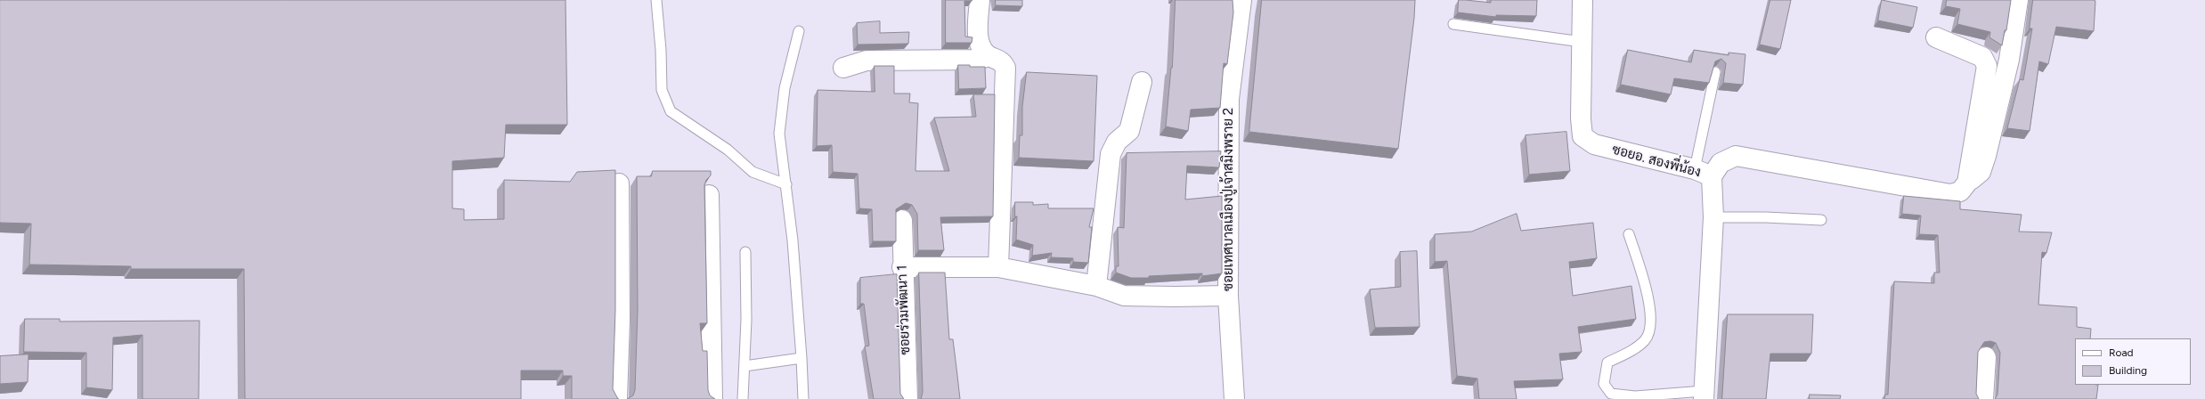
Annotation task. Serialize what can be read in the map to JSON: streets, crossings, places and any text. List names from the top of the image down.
{
  "streets": {
    "street": ["ซอยอ. สองพี่น้อง", "ซอยเทศบาลเมืองปู่เจ้าสมิงพราย 2", "ซอยร่วมพัฒนา 1"]
  },
  "legend": ["Road", "Building"]
}
